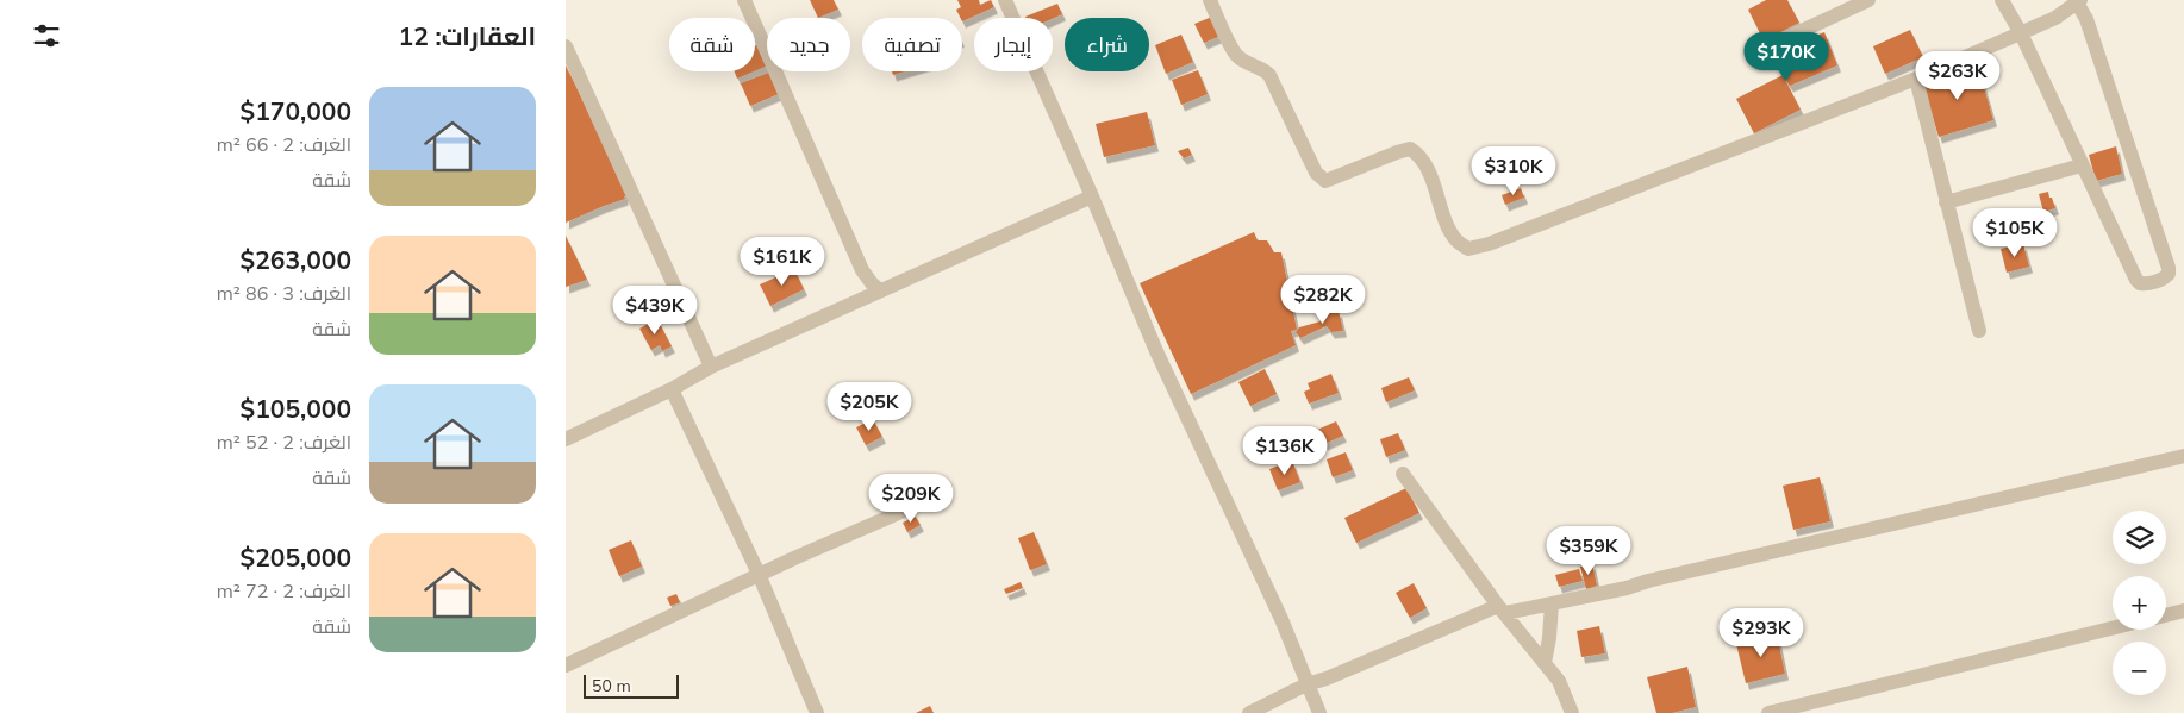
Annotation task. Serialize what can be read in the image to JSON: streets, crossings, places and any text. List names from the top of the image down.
{
  "scale_bar": "50 m",
  "page": {
    "heading": "العقارات: 12",
    "chip": [
      "شراء",
      "إيجار",
      "تصفية",
      "جديد",
      "شقة"
    ],
    "price": [
      "$170K",
      "$263K",
      "$310K",
      "$105K",
      "$161K",
      "$282K",
      "$439K",
      "$205K",
      "$136K",
      "$209K",
      "$359K",
      "$293K"
    ],
    "list": [
      {
        "name": "$170,000",
        "note": "الغرف: 2 · 66 m² · شقة"
      },
      {
        "name": "$263,000",
        "note": "الغرف: 3 · 86 m² · شقة"
      },
      {
        "name": "$105,000",
        "note": "الغرف: 2 · 52 m² · شقة"
      },
      {
        "name": "$205,000",
        "note": "الغرف: 2 · 72 m² · شقة"
      }
    ],
    "map_buttons": ["+", "−"],
    "scale": "50 m"
  }
}
